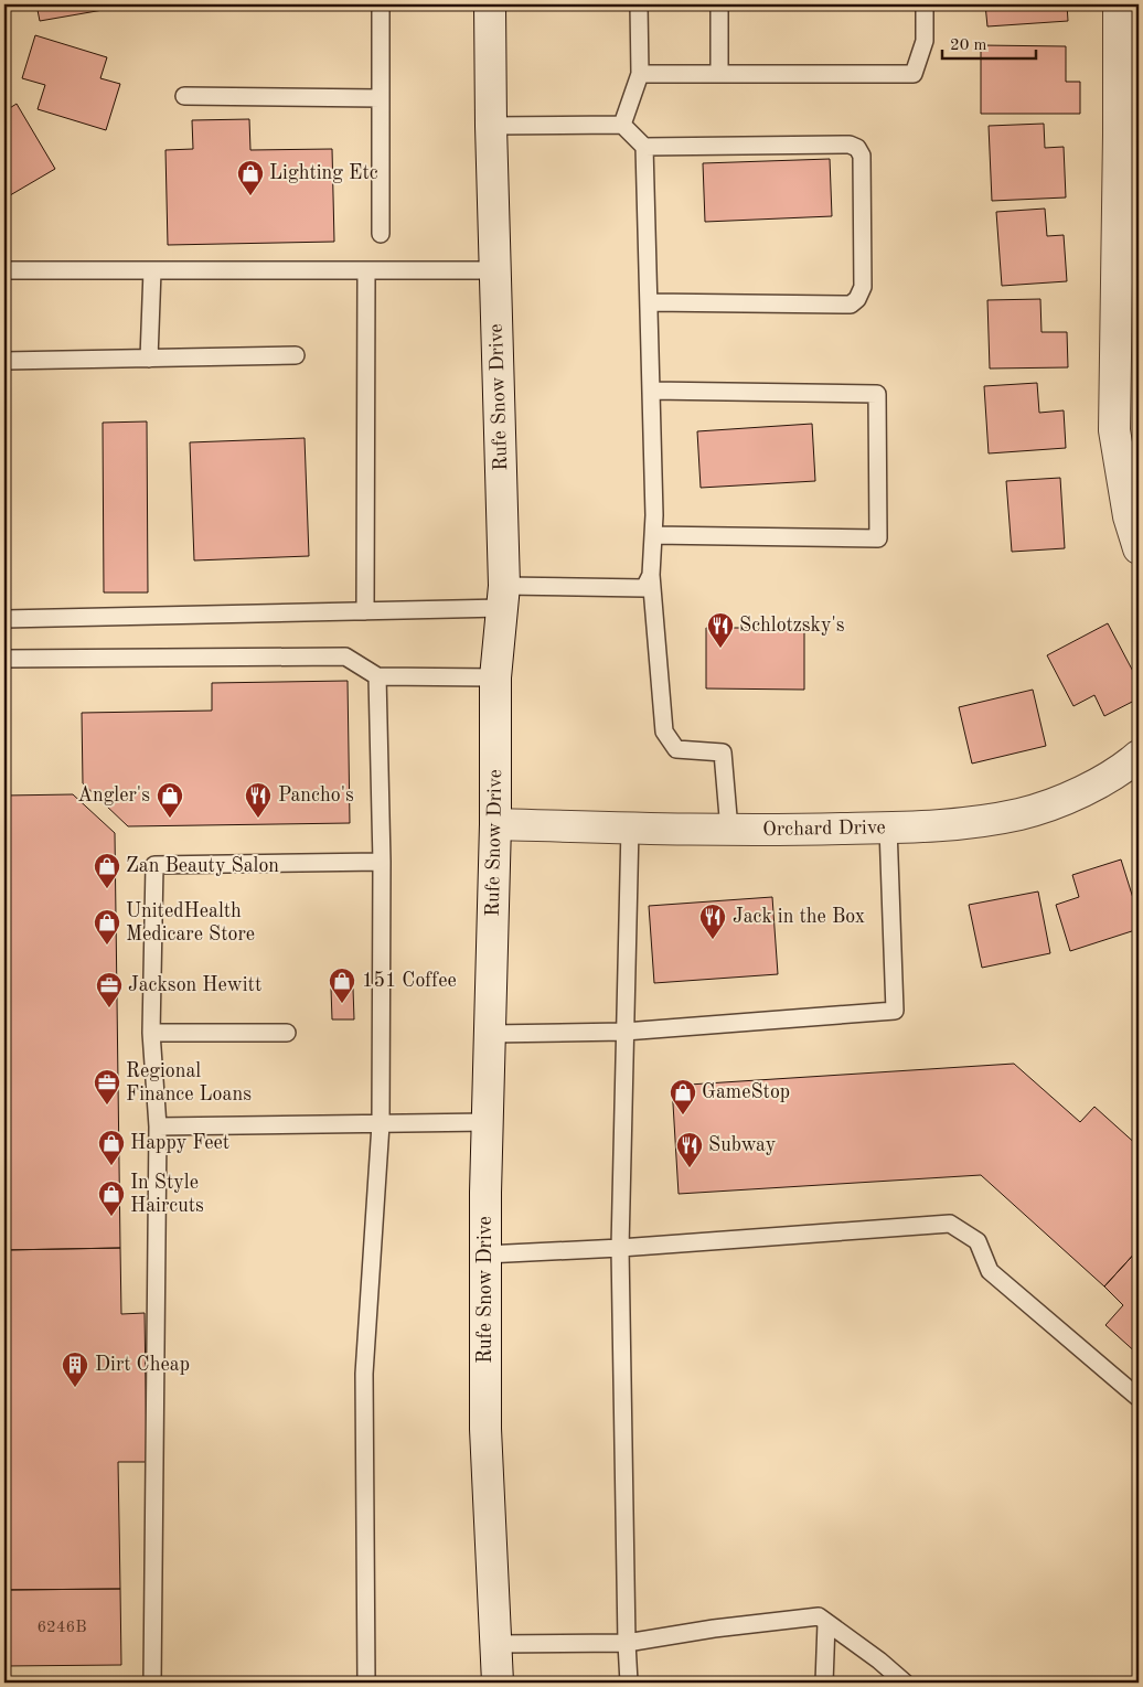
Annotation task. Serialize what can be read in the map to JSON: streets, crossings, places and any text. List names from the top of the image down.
{
  "streets": {
    "main road": ["Rufe Snow Drive", "Orchard Drive"]
  },
  "crossings": [
    ["Rufe Snow Drive", "Orchard Drive"]
  ],
  "places": {
    "shop": [
      "Lighting Etc",
      "Angler's",
      "Zan Beauty Salon",
      "UnitedHealth Medicare Store",
      "151 Coffee",
      "GameStop",
      "Happy Feet",
      "In Style Haircuts"
    ],
    "restaurant": [
      "Schlotzsky's",
      "Pancho's",
      "Jack in the Box",
      "Subway"
    ],
    "office": ["Jackson Hewitt", "Regional Finance Loans"],
    "building": ["Dirt Cheap"]
  },
  "house_numbers": ["6246B"],
  "scale_bar": "20 m"
}
